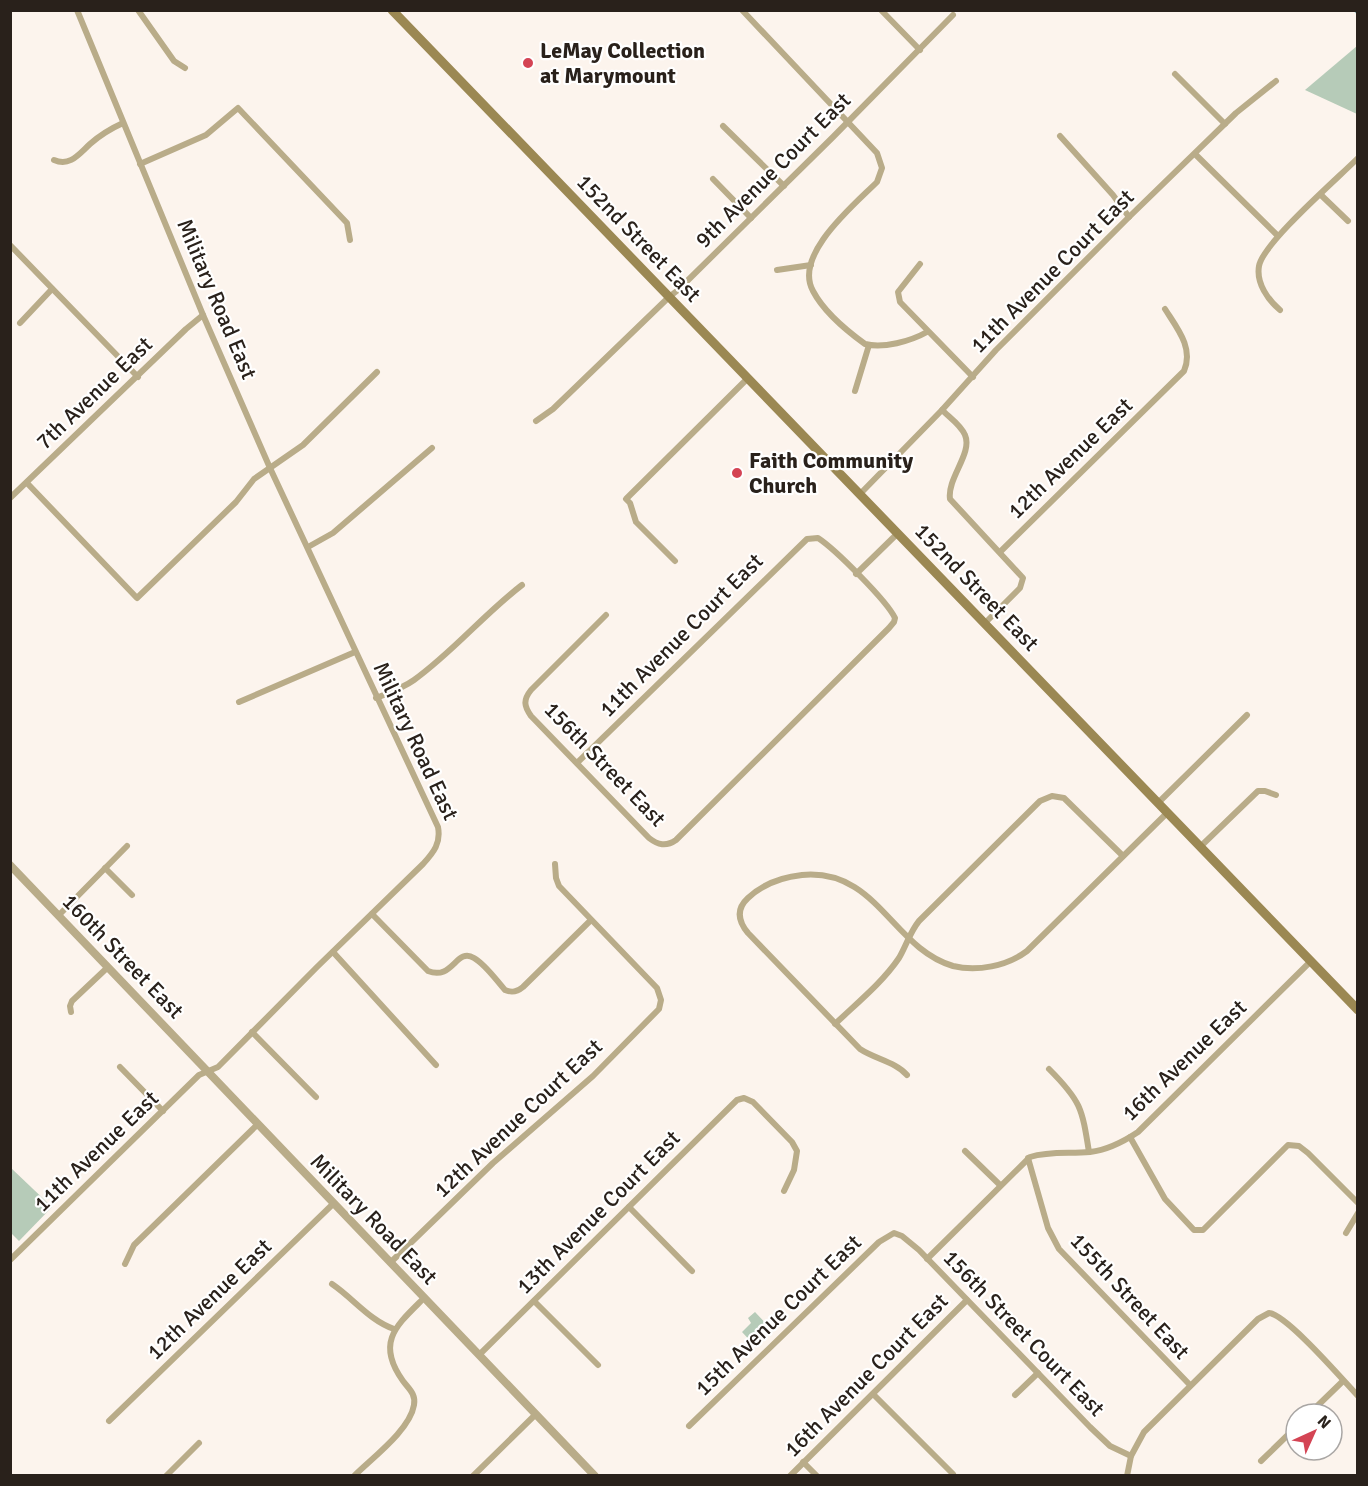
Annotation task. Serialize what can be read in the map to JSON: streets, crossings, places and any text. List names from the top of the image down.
{
  "streets": {
    "main road": ["152nd Street East"],
    "street": [
      "9th Avenue Court East",
      "11th Avenue Court East",
      "Military Road East",
      "7th Avenue East",
      "12th Avenue East",
      "156th Street East",
      "160th Street East",
      "16th Avenue East",
      "12th Avenue Court East",
      "11th Avenue East",
      "13th Avenue Court East",
      "155th Street East",
      "15th Avenue Court East",
      "156th Street Court East",
      "16th Avenue Court East"
    ]
  },
  "crossings": [
    ["9th Avenue Court East", "152nd Street East"],
    ["152nd Street East", "11th Avenue Court East"],
    ["152nd Street East", "16th Avenue East"],
    ["11th Avenue Court East", "156th Street East"],
    ["Military Road East", "7th Avenue East"],
    ["Military Road East", "12th Avenue East"],
    ["Military Road East", "160th Street East"],
    ["Military Road East", "12th Avenue Court East"],
    ["Military Road East", "11th Avenue East"],
    ["Military Road East", "13th Avenue Court East"],
    ["160th Street East", "11th Avenue East"],
    ["16th Avenue East", "155th Street East"],
    ["15th Avenue Court East", "156th Street Court East"],
    ["156th Street Court East", "16th Avenue Court East"]
  ],
  "places": ["LeMay Collection at Marymount", "Faith Community Church"],
  "north": "top right"
}
